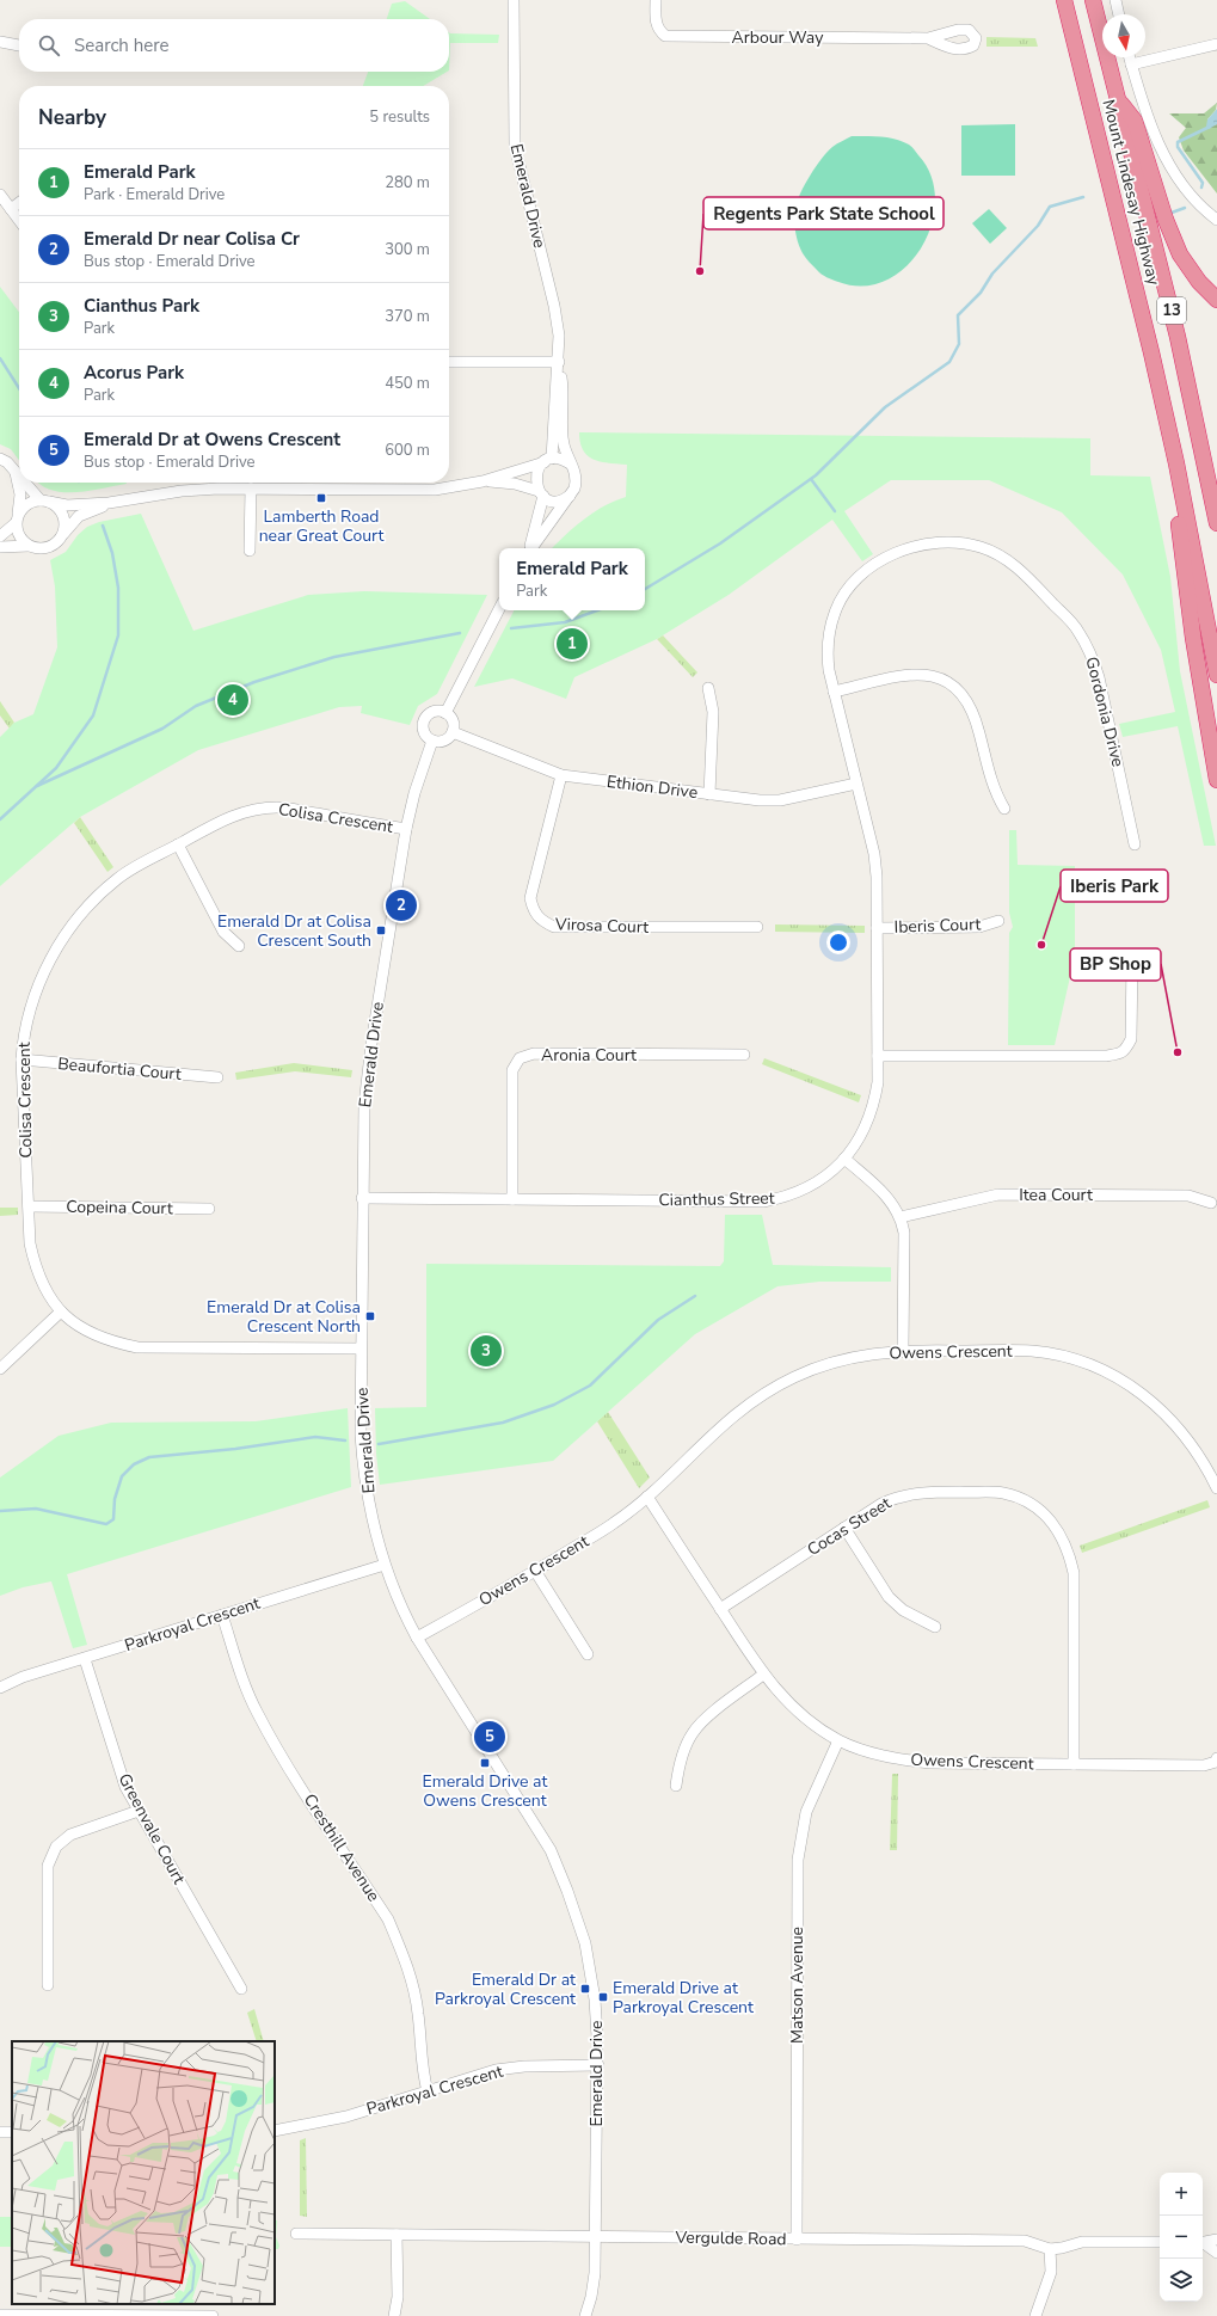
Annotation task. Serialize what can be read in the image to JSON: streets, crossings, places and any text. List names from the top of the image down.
{
  "streets": {
    "highway": ["Mount Lindesay Highway", "13"],
    "street": [
      "Arbour Way",
      "Emerald Drive",
      "Gordonia Drive",
      "Ethion Drive",
      "Colisa Crescent",
      "Virosa Court",
      "Iberis Court",
      "Aronia Court",
      "Beaufortia Court",
      "Itea Court",
      "Cianthus Street",
      "Copeina Court",
      "Owens Crescent",
      "Cocas Street",
      "Parkroyal Crescent",
      "Greenvale Court",
      "Cresthill Avenue",
      "Matson Avenue",
      "Vergulde Road"
    ]
  },
  "crossings": [
    ["Emerald Drive", "Ethion Drive"],
    ["Emerald Drive", "Colisa Crescent"],
    ["Emerald Drive", "Cianthus Street"],
    ["Emerald Drive", "Owens Crescent"],
    ["Emerald Drive", "Parkroyal Crescent"],
    ["Emerald Drive", "Vergulde Road"],
    ["Gordonia Drive", "Ethion Drive"],
    ["Gordonia Drive", "Cianthus Street"],
    ["Ethion Drive", "Virosa Court"],
    ["Ethion Drive", "Cianthus Street"],
    ["Colisa Crescent", "Beaufortia Court"],
    ["Colisa Crescent", "Copeina Court"],
    ["Iberis Court", "Cianthus Street"],
    ["Aronia Court", "Cianthus Street"],
    ["Owens Crescent", "Cocas Street"],
    ["Owens Crescent", "Matson Avenue"],
    ["Parkroyal Crescent", "Greenvale Court"],
    ["Parkroyal Crescent", "Cresthill Avenue"],
    ["Matson Avenue", "Vergulde Road"]
  ],
  "places": {
    "other": ["Regents Park State School", "Iberis Park", "BP Shop"],
    "transit": [
      "Lamberth Road near Great Court",
      "Emerald Dr at Colisa Crescent South",
      "Emerald Dr at Colisa Crescent North",
      "Emerald Drive at Owens Crescent",
      "Emerald Dr at Parkroyal Crescent",
      "Emerald Drive at Parkroyal Crescent"
    ]
  },
  "north": "bottom",
  "page": {
    "search": "Search here",
    "heading": ["Nearby", "5 results"],
    "list": [
      {
        "mark": "1",
        "name": "Emerald Park",
        "note": "Park · Emerald Drive",
        "value": "280 m"
      },
      {
        "mark": "2",
        "name": "Emerald Dr near Colisa Cr",
        "note": "Bus stop · Emerald Drive",
        "value": "300 m"
      },
      {
        "mark": "3",
        "name": "Cianthus Park",
        "note": "Park",
        "value": "370 m"
      },
      {
        "mark": "4",
        "name": "Acorus Park",
        "note": "Park",
        "value": "450 m"
      },
      {
        "mark": "5",
        "name": "Emerald Dr at Owens Crescent",
        "note": "Bus stop · Emerald Drive",
        "value": "600 m"
      }
    ],
    "popup": ["Emerald Park", "Park"],
    "pins": [
      "1",
      "4",
      "2",
      "3",
      "5"
    ],
    "map_buttons": ["+", "−"]
  }
}
